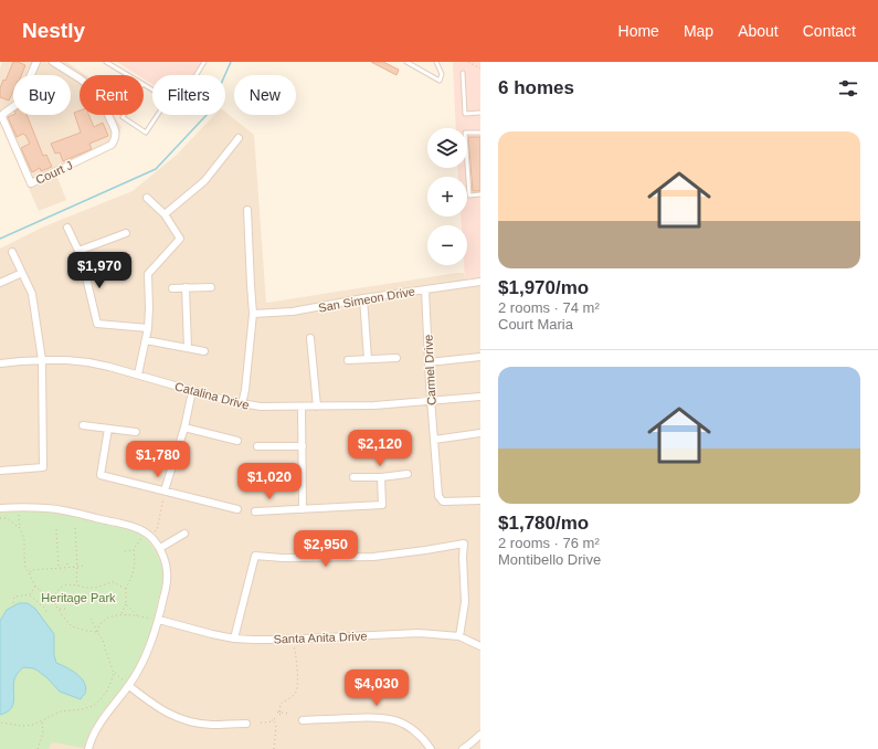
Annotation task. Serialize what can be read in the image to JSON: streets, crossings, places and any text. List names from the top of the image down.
{
  "streets": {
    "street": [
      "Court J",
      "San Simeon Drive",
      "Carmel Drive",
      "Catalina Drive",
      "Santa Anita Drive"
    ]
  },
  "crossings": [
    ["San Simeon Drive", "Carmel Drive"],
    ["Carmel Drive", "Catalina Drive"]
  ],
  "parks": ["Heritage Park"],
  "page": {
    "header": "Nestly",
    "nav": [
      "Home",
      "Map",
      "About",
      "Contact"
    ],
    "heading": "6 homes",
    "chip": [
      "Buy",
      "Rent",
      "Filters",
      "New"
    ],
    "list": [
      {
        "name": "$1,970/mo",
        "note": "2 rooms · 74 m² · Court Maria"
      },
      {
        "name": "$1,780/mo",
        "note": "2 rooms · 76 m² · Montibello Drive"
      }
    ],
    "map_buttons": ["+", "−"],
    "price": [
      "$1,970",
      "$2,120",
      "$1,780",
      "$1,020",
      "$2,950",
      "$4,030"
    ]
  }
}
